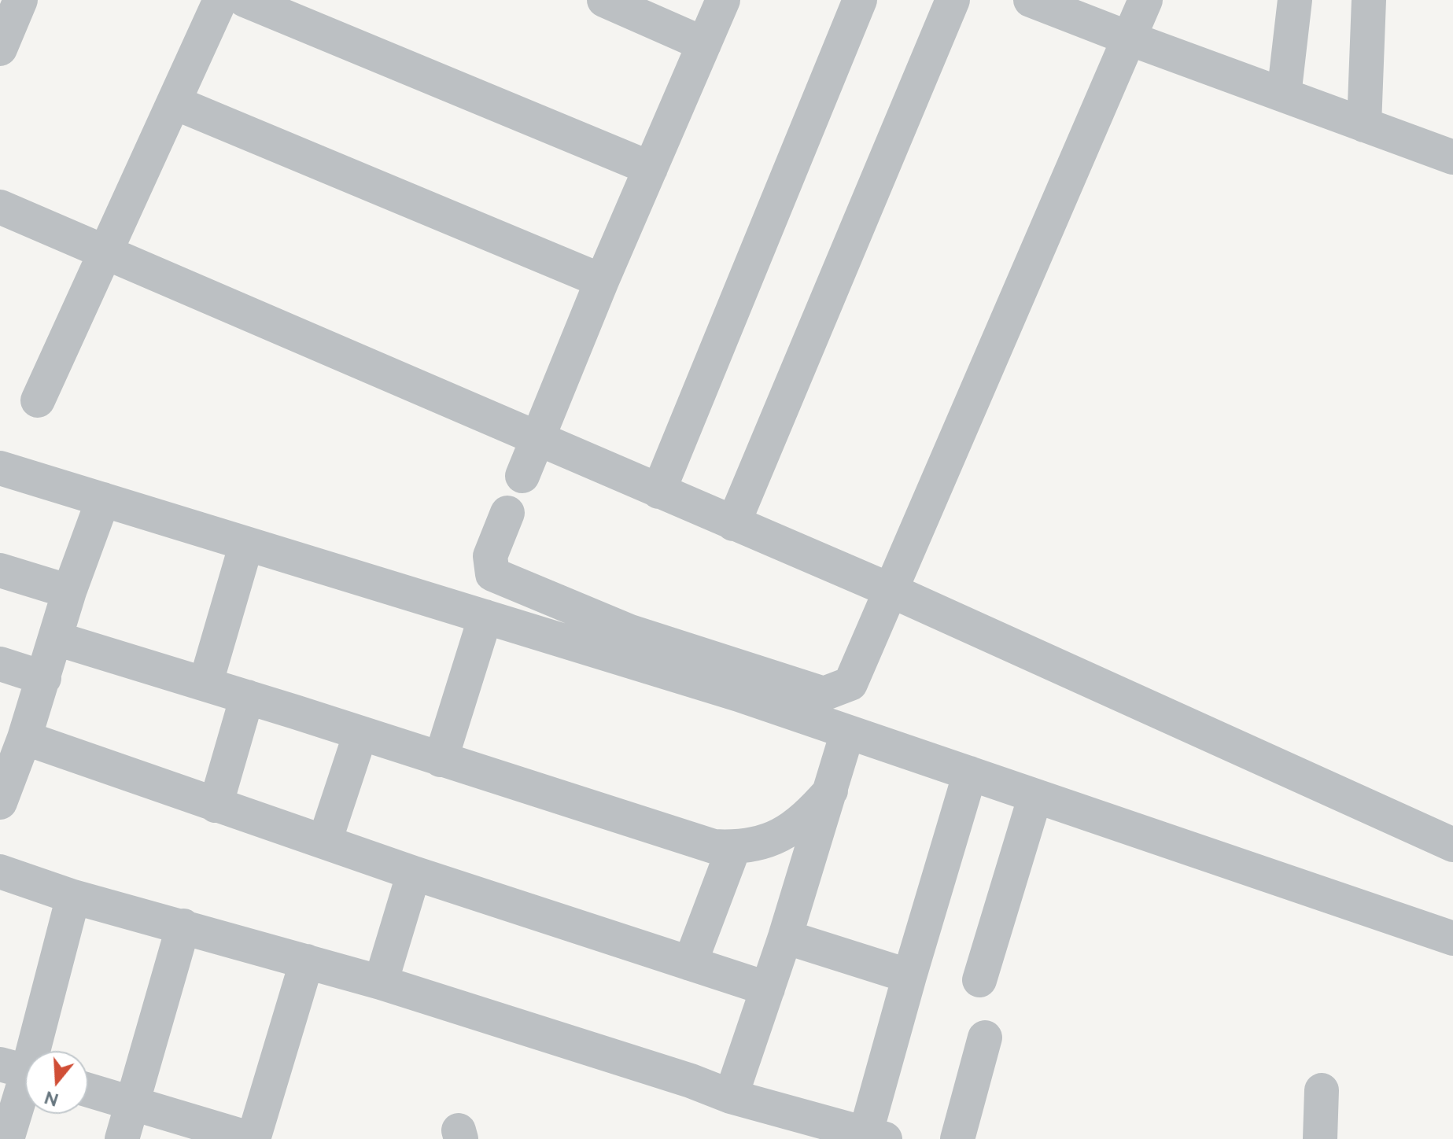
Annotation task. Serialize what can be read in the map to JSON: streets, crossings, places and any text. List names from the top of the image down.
{
  "north": "bottom"
}
